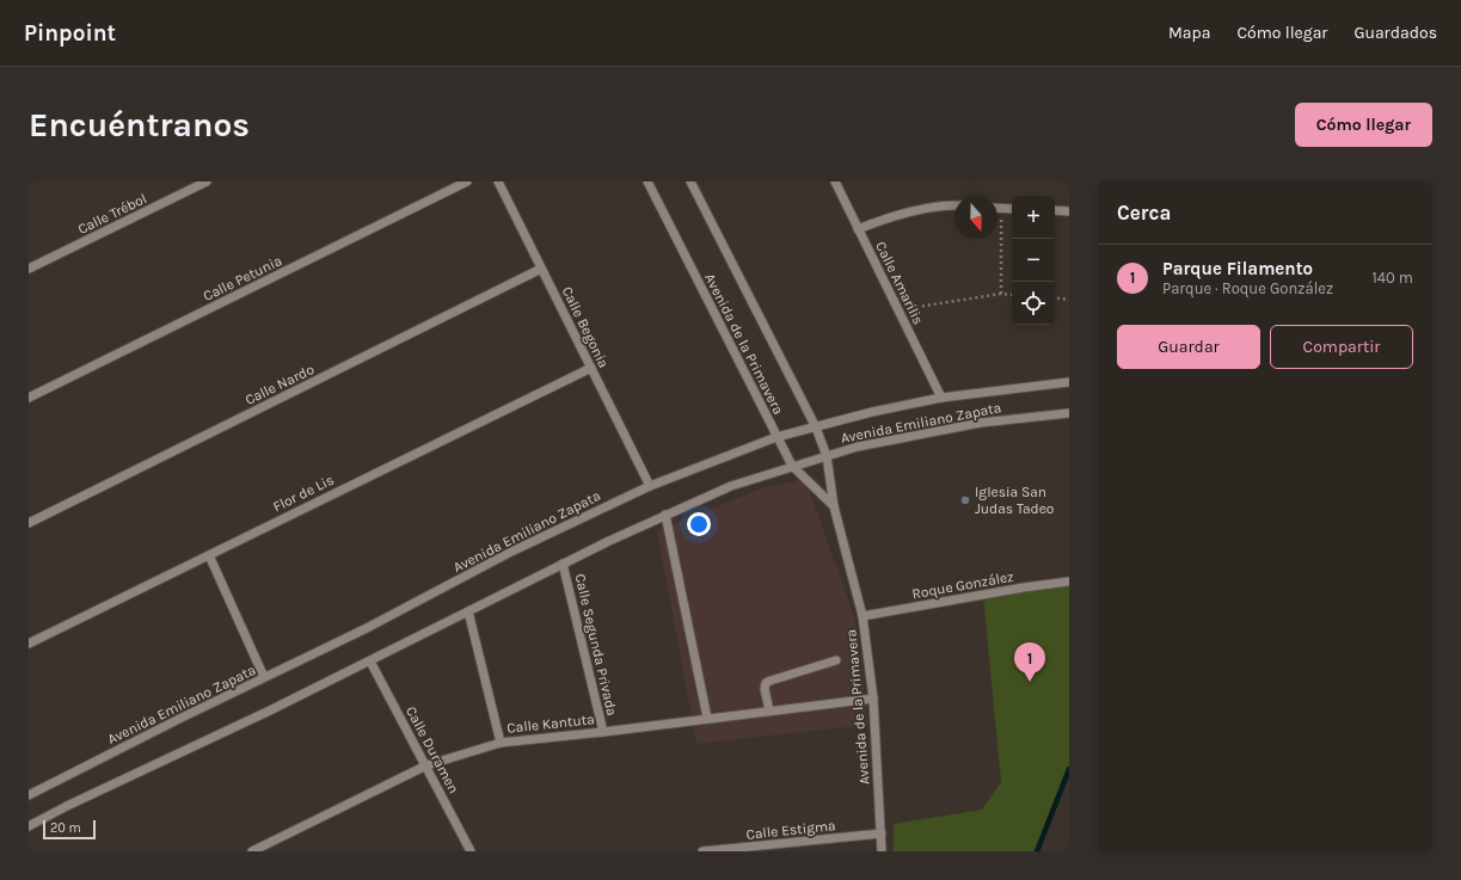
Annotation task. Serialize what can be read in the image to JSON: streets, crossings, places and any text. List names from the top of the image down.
{
  "streets": {
    "street": [
      "Calle Trébol",
      "Calle Petunia",
      "Calle Amarilis",
      "Calle Begonia",
      "Avenida de la Primavera",
      "Calle Nardo",
      "Avenida Emiliano Zapata",
      "Flor de Lis",
      "Roque González",
      "Calle Segunda Privada",
      "Calle Kantuta",
      "Calle Duramen",
      "Calle Estigma"
    ]
  },
  "crossings": [
    ["Calle Amarilis", "Avenida Emiliano Zapata"],
    ["Calle Begonia", "Calle Nardo"],
    ["Calle Begonia", "Avenida Emiliano Zapata"],
    ["Calle Begonia", "Flor de Lis"],
    ["Avenida de la Primavera", "Avenida Emiliano Zapata"],
    ["Avenida de la Primavera", "Roque González"],
    ["Avenida de la Primavera", "Calle Kantuta"],
    ["Avenida de la Primavera", "Calle Estigma"],
    ["Avenida Emiliano Zapata", "Calle Segunda Privada"],
    ["Avenida Emiliano Zapata", "Calle Duramen"],
    ["Calle Segunda Privada", "Calle Kantuta"],
    ["Calle Kantuta", "Calle Duramen"]
  ],
  "places": ["Iglesia San Judas Tadeo"],
  "scale_bar": "20 m",
  "north": "bottom",
  "page": {
    "header": "Pinpoint",
    "nav": ["Mapa", "Cómo llegar", "Guardados"],
    "buttons": [
      "Cómo llegar",
      ["Guardar", "Compartir"]
    ],
    "title": "Encuéntranos",
    "heading": "Cerca",
    "map_buttons": ["+", "−"],
    "list": [
      {
        "mark": "1",
        "name": "Parque Filamento",
        "note": "Parque · Roque González",
        "value": "140 m"
      }
    ],
    "pins": "1",
    "scale": "20 m"
  }
}
